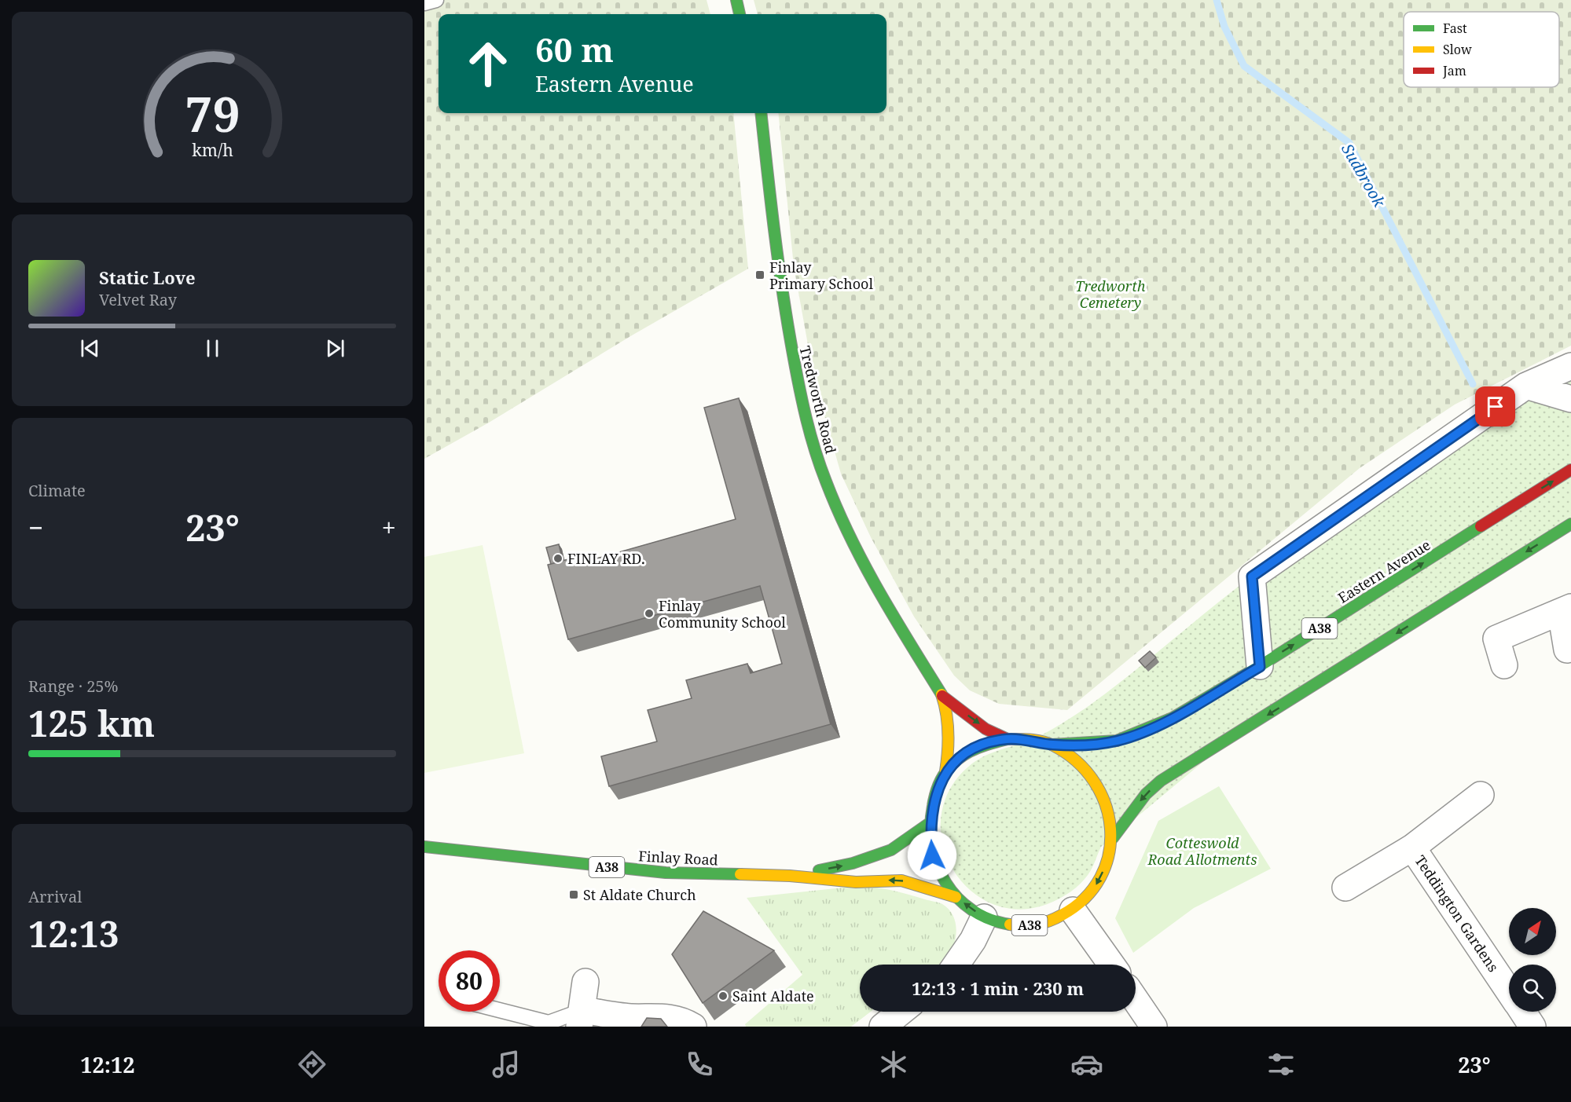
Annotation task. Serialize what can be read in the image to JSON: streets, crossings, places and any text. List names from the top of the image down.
{
  "streets": {
    "main road": [
      "Tredworth Road",
      "Eastern Avenue",
      "A38",
      "Finlay Road"
    ],
    "street": ["Teddington Gardens"]
  },
  "crossings": [
    ["Tredworth Road", "A38"],
    ["Eastern Avenue", "A38"],
    ["A38", "Finlay Road"]
  ],
  "water": ["Sudbrook"],
  "parks": ["Tredworth Cemetery", "Cotteswold Road Allotments"],
  "places": {
    "transit": ["Finlay Primary School", "St Aldate Church"],
    "other": ["FINLAY RD.", "Finlay Community School", "Saint Aldate"]
  },
  "legend": ["Fast", "Slow", "Jam"],
  "north": "top right",
  "page": {
    "turn": ["60 m", "Eastern Avenue"],
    "song": ["Static Love", "Velvet Ray"],
    "tile": [
      "Climate",
      ["Range · 25%", "125 km"],
      ["Arrival", "12:13"]
    ],
    "heat": ["−", "23°", "+"],
    "limit": "80",
    "trip": "12:13 · 1 min · 230 m",
    "tabs": ["12:12", "23°"],
    "gauge": ["79", "km/h"]
  }
}
